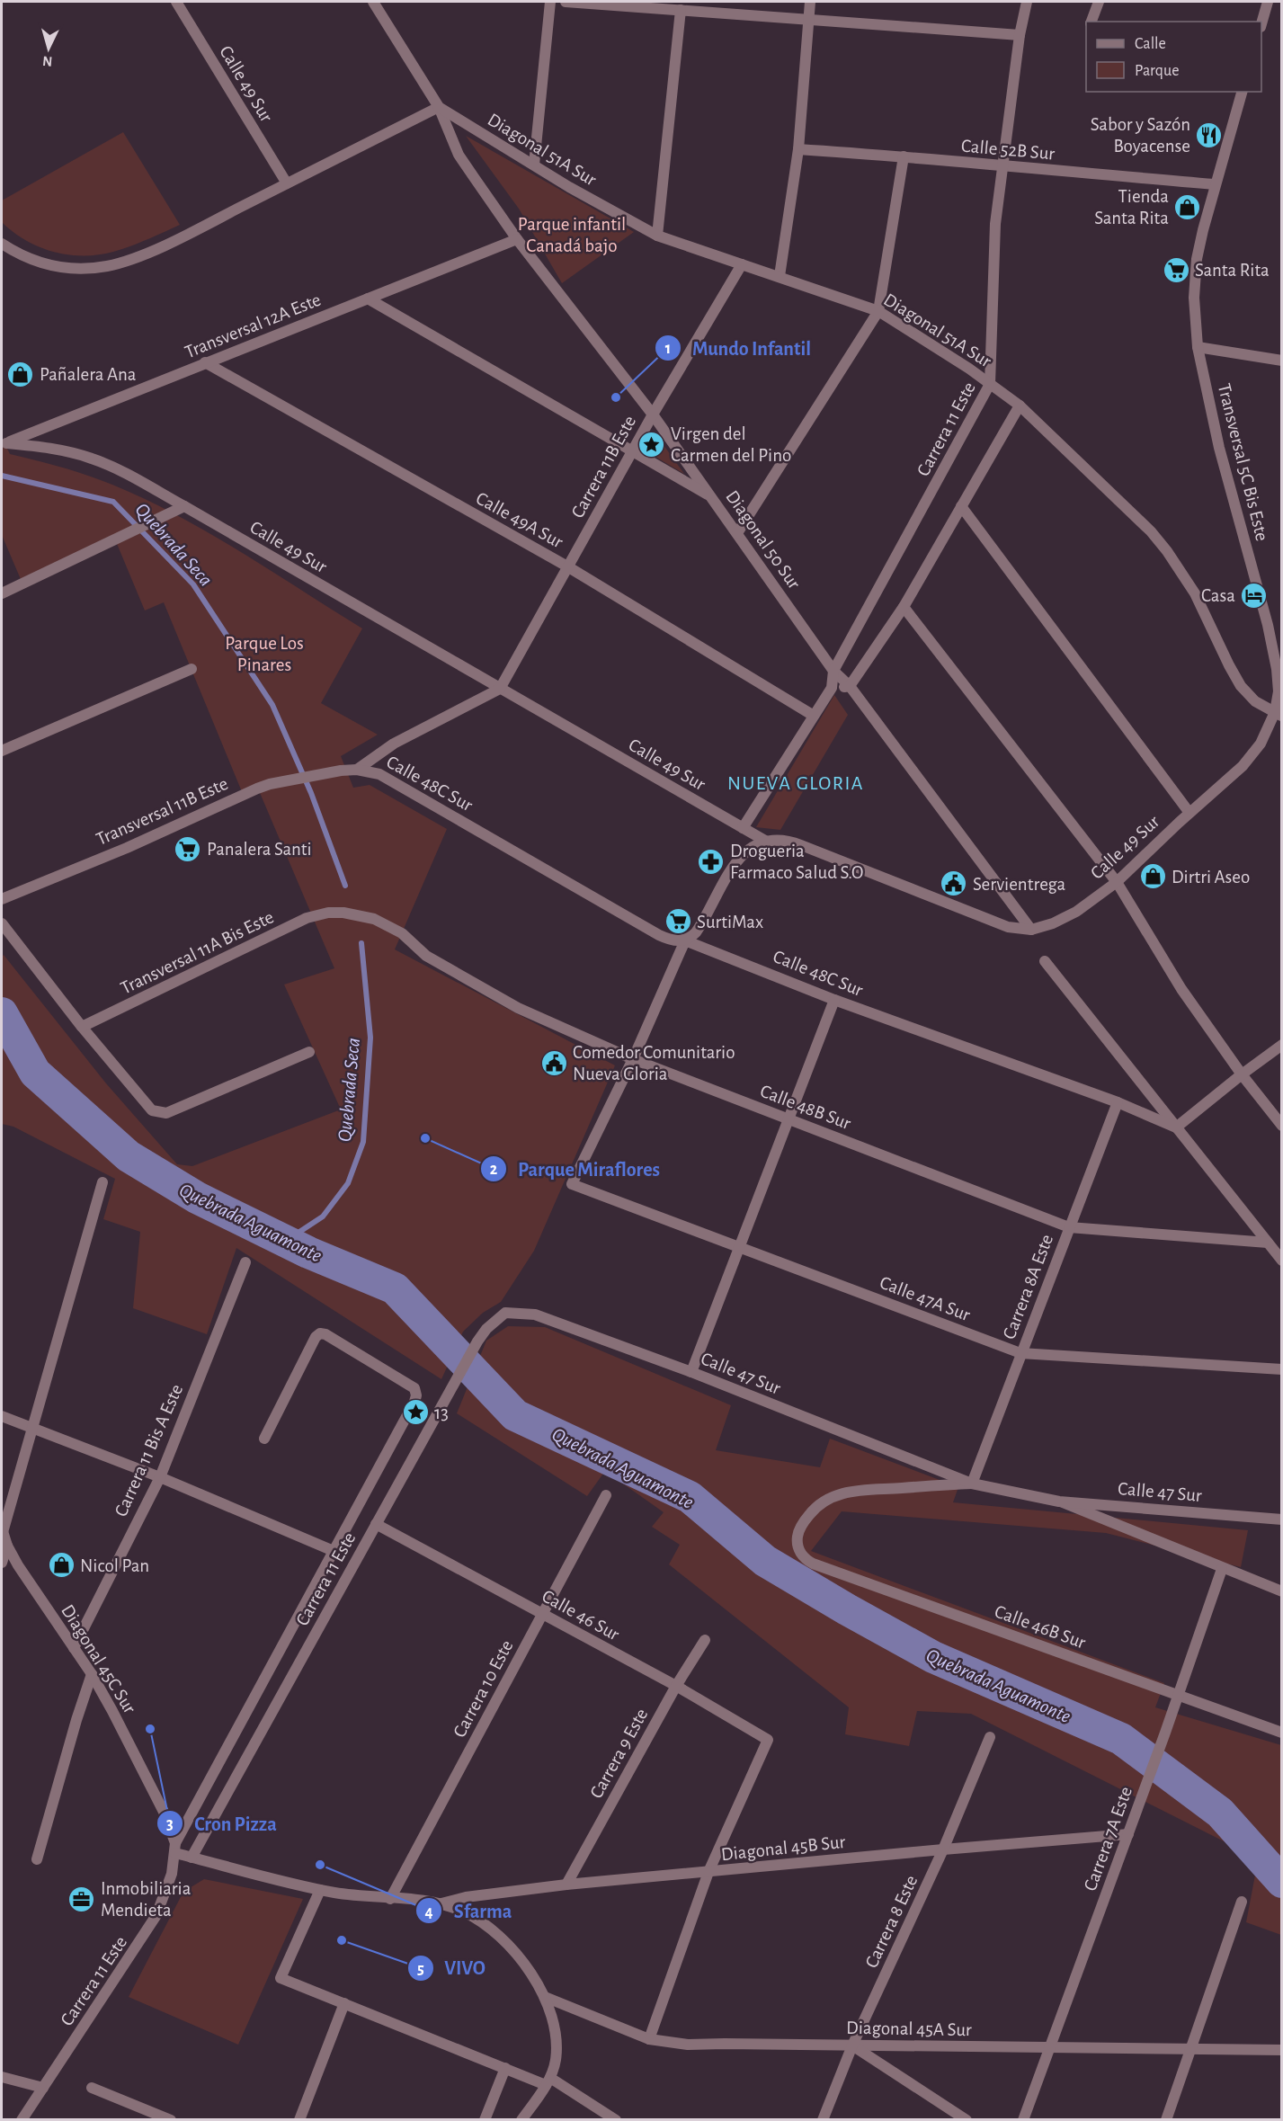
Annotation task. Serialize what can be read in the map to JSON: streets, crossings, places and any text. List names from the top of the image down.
{
  "streets": {
    "street": [
      "Calle 49 Sur",
      "Diagonal 51A Sur",
      "Calle 52B Sur",
      "Transversal 12A Este",
      "Carrera 11 Este",
      "Transversal 5C Bis Este",
      "Carrera 11B Este",
      "Calle 49A Sur",
      "Diagonal 50 Sur",
      "Calle 48C Sur",
      "Transversal 11B Este",
      "Transversal 11A Bis Este",
      "Calle 48B Sur",
      "Carrera 8A Este",
      "Calle 47A Sur",
      "Calle 47 Sur",
      "Carrera 11 Bis A Este",
      "Calle 46 Sur",
      "Calle 46B Sur",
      "Diagonal 45C Sur",
      "Carrera 10 Este",
      "Carrera 9 Este",
      "Carrera 7A Este",
      "Diagonal 45B Sur",
      "Carrera 8 Este",
      "Diagonal 45A Sur"
    ]
  },
  "crossings": [
    ["Calle 49 Sur", "Diagonal 51A Sur"],
    ["Calle 49 Sur", "Transversal 12A Este"],
    ["Calle 49 Sur", "Carrera 11 Este"],
    ["Calle 49 Sur", "Transversal 5C Bis Este"],
    ["Calle 49 Sur", "Carrera 11B Este"],
    ["Calle 49 Sur", "Diagonal 50 Sur"],
    ["Diagonal 51A Sur", "Carrera 11 Este"],
    ["Diagonal 51A Sur", "Transversal 5C Bis Este"],
    ["Diagonal 51A Sur", "Carrera 11B Este"],
    ["Diagonal 51A Sur", "Diagonal 50 Sur"],
    ["Calle 52B Sur", "Carrera 11 Este"],
    ["Transversal 12A Este", "Calle 49A Sur"],
    ["Transversal 12A Este", "Diagonal 50 Sur"],
    ["Carrera 11 Este", "Calle 49A Sur"],
    ["Carrera 11 Este", "Diagonal 50 Sur"],
    ["Carrera 11 Este", "Calle 47 Sur"],
    ["Carrera 11 Este", "Calle 46 Sur"],
    ["Carrera 11 Este", "Diagonal 45C Sur"],
    ["Carrera 11B Este", "Calle 49A Sur"],
    ["Carrera 11B Este", "Diagonal 50 Sur"],
    ["Calle 48C Sur", "Transversal 11B Este"],
    ["Calle 48C Sur", "Carrera 8A Este"],
    ["Transversal 11A Bis Este", "Calle 48B Sur"],
    ["Calle 48B Sur", "Carrera 8A Este"],
    ["Calle 48B Sur", "Calle 47A Sur"],
    ["Carrera 8A Este", "Calle 47A Sur"],
    ["Carrera 8A Este", "Calle 47 Sur"],
    ["Calle 47 Sur", "Calle 46B Sur"],
    ["Carrera 11 Bis A Este", "Diagonal 45C Sur"],
    ["Calle 46 Sur", "Carrera 10 Este"],
    ["Calle 46 Sur", "Carrera 9 Este"],
    ["Calle 46 Sur", "Diagonal 45B Sur"],
    ["Calle 46B Sur", "Carrera 7A Este"],
    ["Carrera 9 Este", "Diagonal 45B Sur"],
    ["Carrera 7A Este", "Diagonal 45B Sur"],
    ["Carrera 7A Este", "Diagonal 45A Sur"],
    ["Diagonal 45B Sur", "Carrera 8 Este"],
    ["Carrera 8 Este", "Diagonal 45A Sur"]
  ],
  "districts": ["NUEVA GLORIA"],
  "water": ["Quebrada Seca", "Quebrada Aguamonte"],
  "parks": ["Parque infantil Canadá bajo", "Parque Los Pinares"],
  "places": {
    "restaurant": ["Sabor y Sazón Boyacense"],
    "shop": [
      "Tienda Santa Rita",
      "Pañalera Ana",
      "Dirtri Aseo",
      "Nicol Pan"
    ],
    "supermarket": ["Santa Rita", "Panalera Santi", "SurtiMax"],
    "other": [
      "Mundo Infantil",
      "Parque Miraflores",
      "Cron Pizza",
      "Sfarma",
      "VIVO"
    ],
    "place": ["Virgen del Carmen del Pino", "13"],
    "hotel": ["Casa"],
    "pharmacy": ["Drogueria Farmaco Salud S.O"],
    "public building": ["Servientrega", "Comedor Comunitario Nueva Gloria"],
    "office": ["Inmobiliaria Mendieta"]
  },
  "legend": ["Calle", "Parque"],
  "north": "bottom"
}
